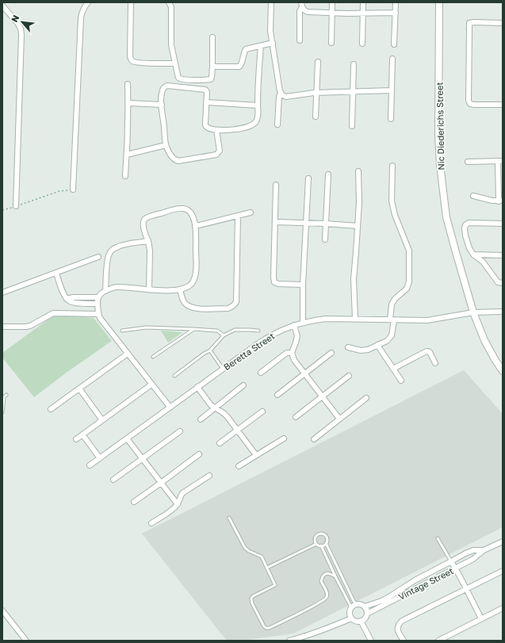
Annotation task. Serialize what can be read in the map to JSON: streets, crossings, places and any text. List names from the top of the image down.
{
  "streets": {
    "street": ["Nic Diederichs Street", "Beretta Street", "Vintage Street"]
  },
  "crossings": [
    ["Nic Diederichs Street", "Beretta Street"]
  ],
  "north": "top left"
}
